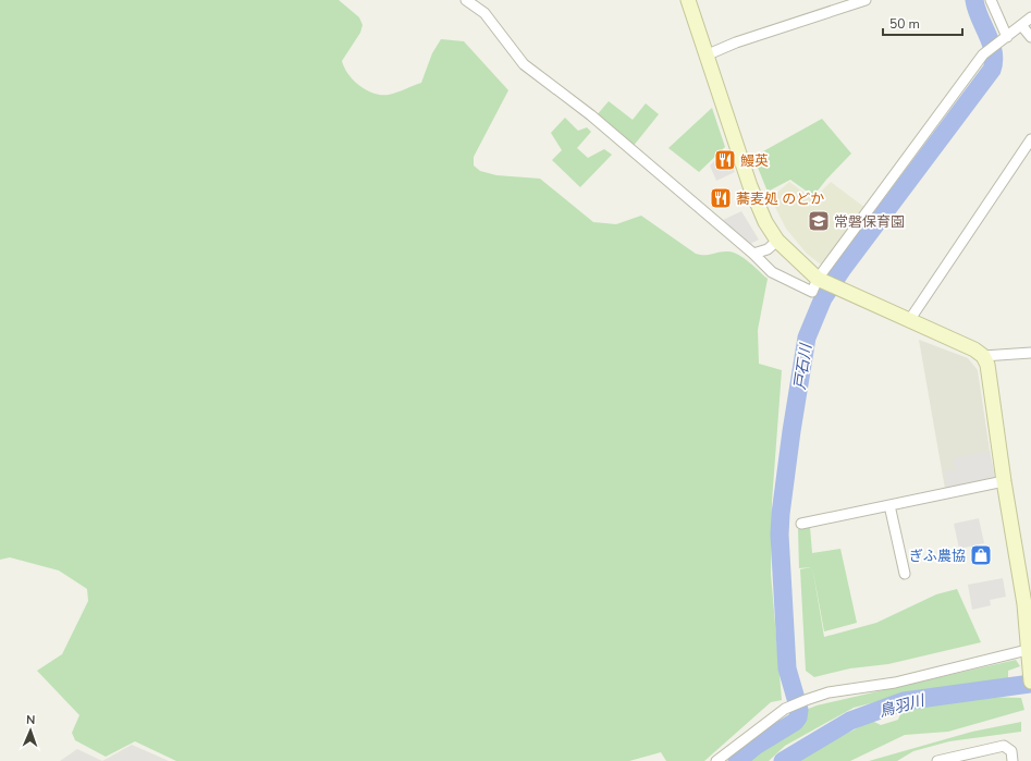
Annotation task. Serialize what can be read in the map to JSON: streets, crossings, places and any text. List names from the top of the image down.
{
  "water": ["戸石川", "鳥羽川"],
  "places": {
    "restaurant": ["鰻英", "蕎麦処 のどか"],
    "school or university": ["常磐保育園"],
    "shop": ["ぎふ農協"]
  },
  "scale_bar": "50 m",
  "north": "top"
}
